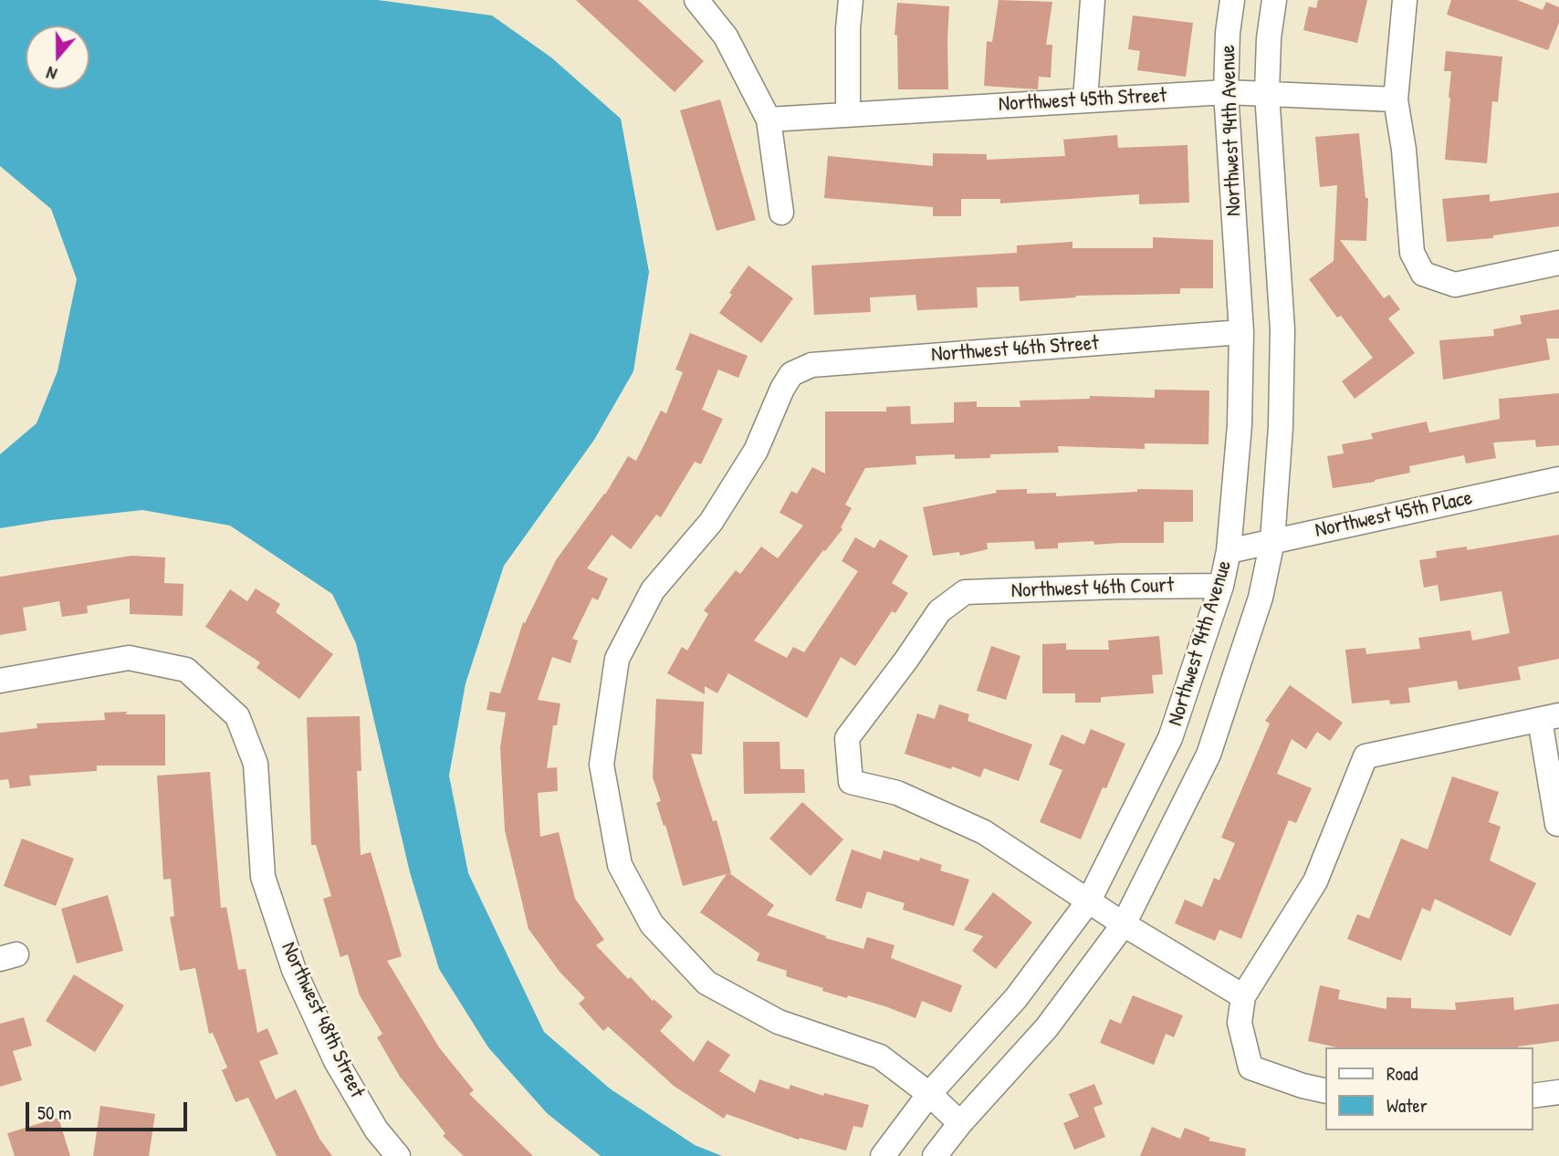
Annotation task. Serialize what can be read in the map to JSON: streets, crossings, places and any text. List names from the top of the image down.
{
  "streets": {
    "street": [
      "Northwest 45th Street",
      "Northwest 94th Avenue",
      "Northwest 46th Street",
      "Northwest 45th Place",
      "Northwest 46th Court",
      "Northwest 48th Street"
    ]
  },
  "crossings": [
    ["Northwest 45th Street", "Northwest 94th Avenue"],
    ["Northwest 94th Avenue", "Northwest 46th Street"],
    ["Northwest 94th Avenue", "Northwest 45th Place"],
    ["Northwest 94th Avenue", "Northwest 46th Court"]
  ],
  "legend": ["Road", "Water"],
  "scale_bar": "50 m",
  "north": "bottom"
}
